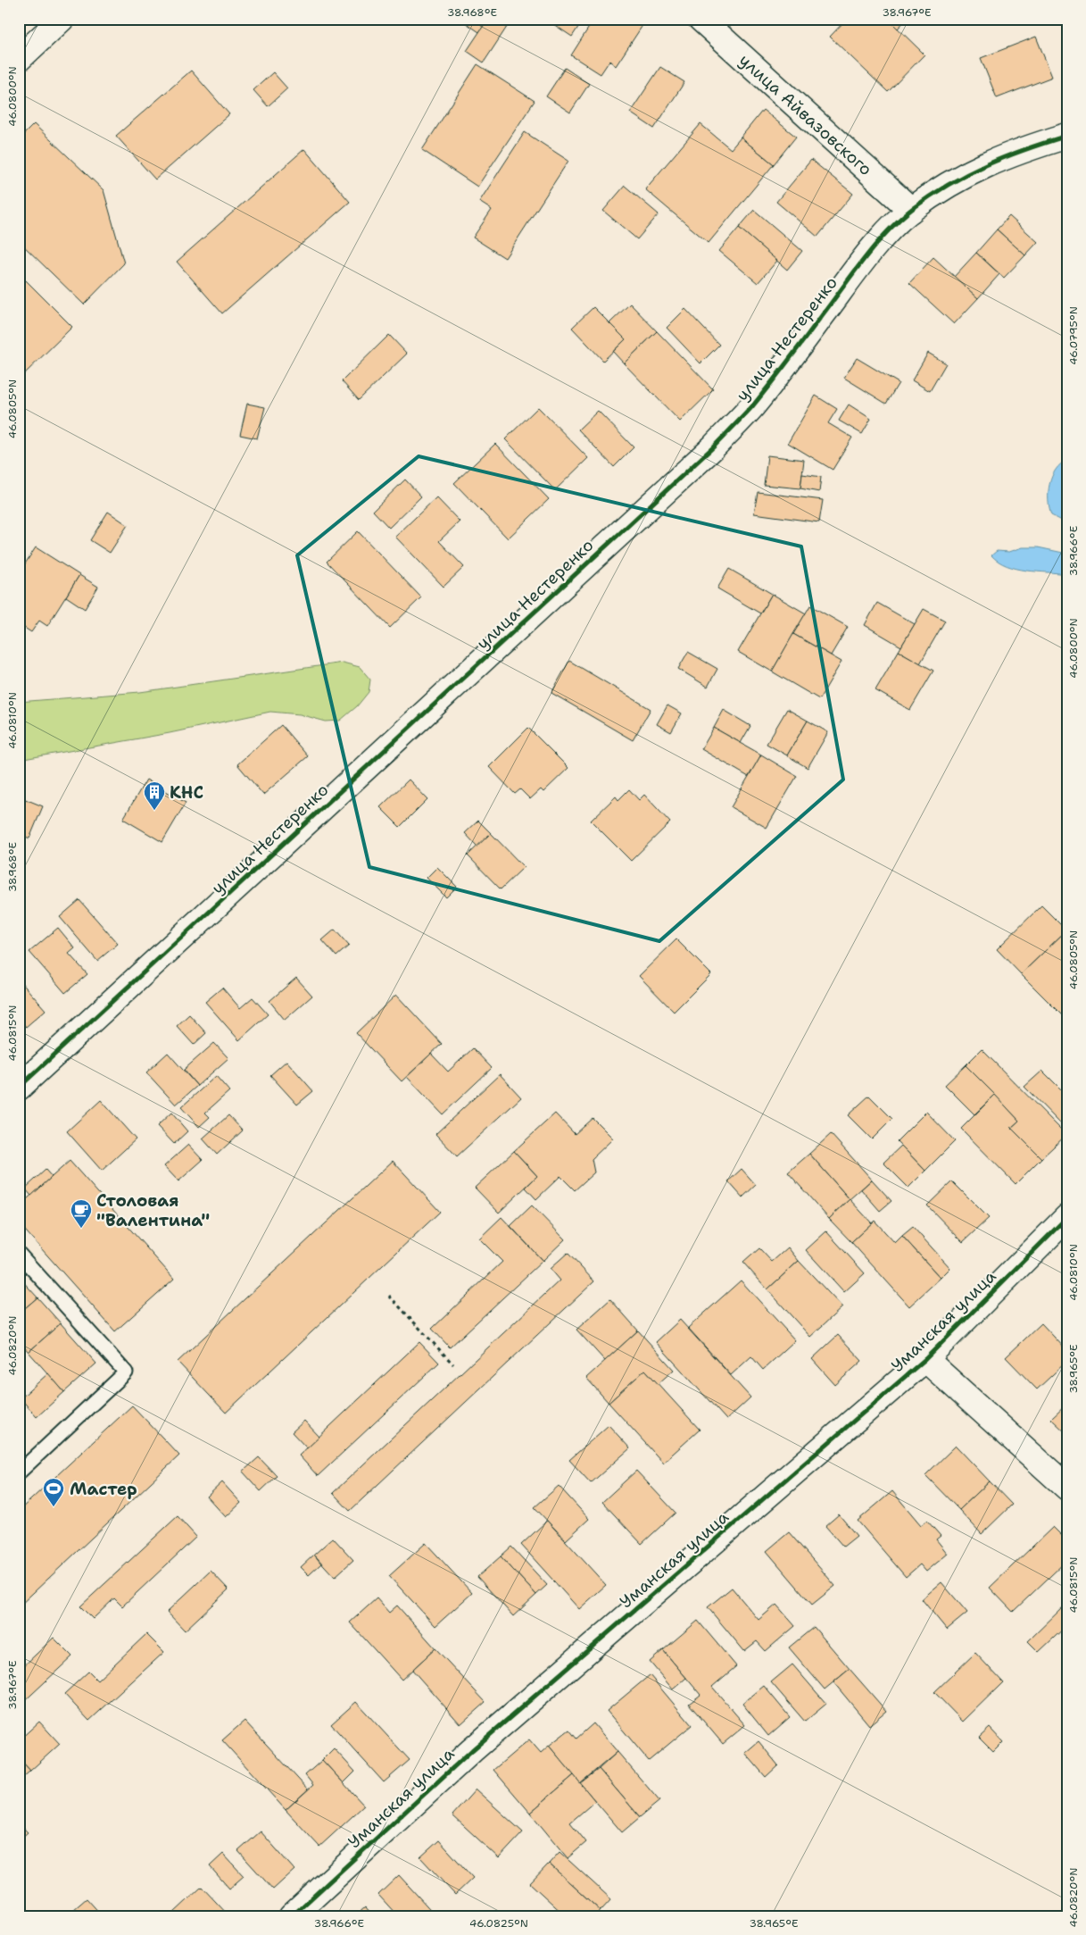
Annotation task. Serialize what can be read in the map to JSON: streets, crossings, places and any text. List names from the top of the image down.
{
  "streets": {
    "street": ["улица Айвазовского", "улица Нестеренко", "Уманская улица"]
  },
  "crossings": [
    ["улица Айвазовского", "улица Нестеренко"]
  ],
  "places": {
    "building": ["КНС"],
    "cafe": ["Столовая \"Валентина\""],
    "sports": ["Мастер"]
  },
  "coordinates": [
    "38.968°E",
    "38.967°E",
    "46.0800°N",
    "46.0795°N",
    "46.0805°N",
    "38.966°E",
    "46.0810°N",
    "46.0815°N",
    "46.0820°N",
    "38.965°E",
    "46.0825°N"
  ]
}
